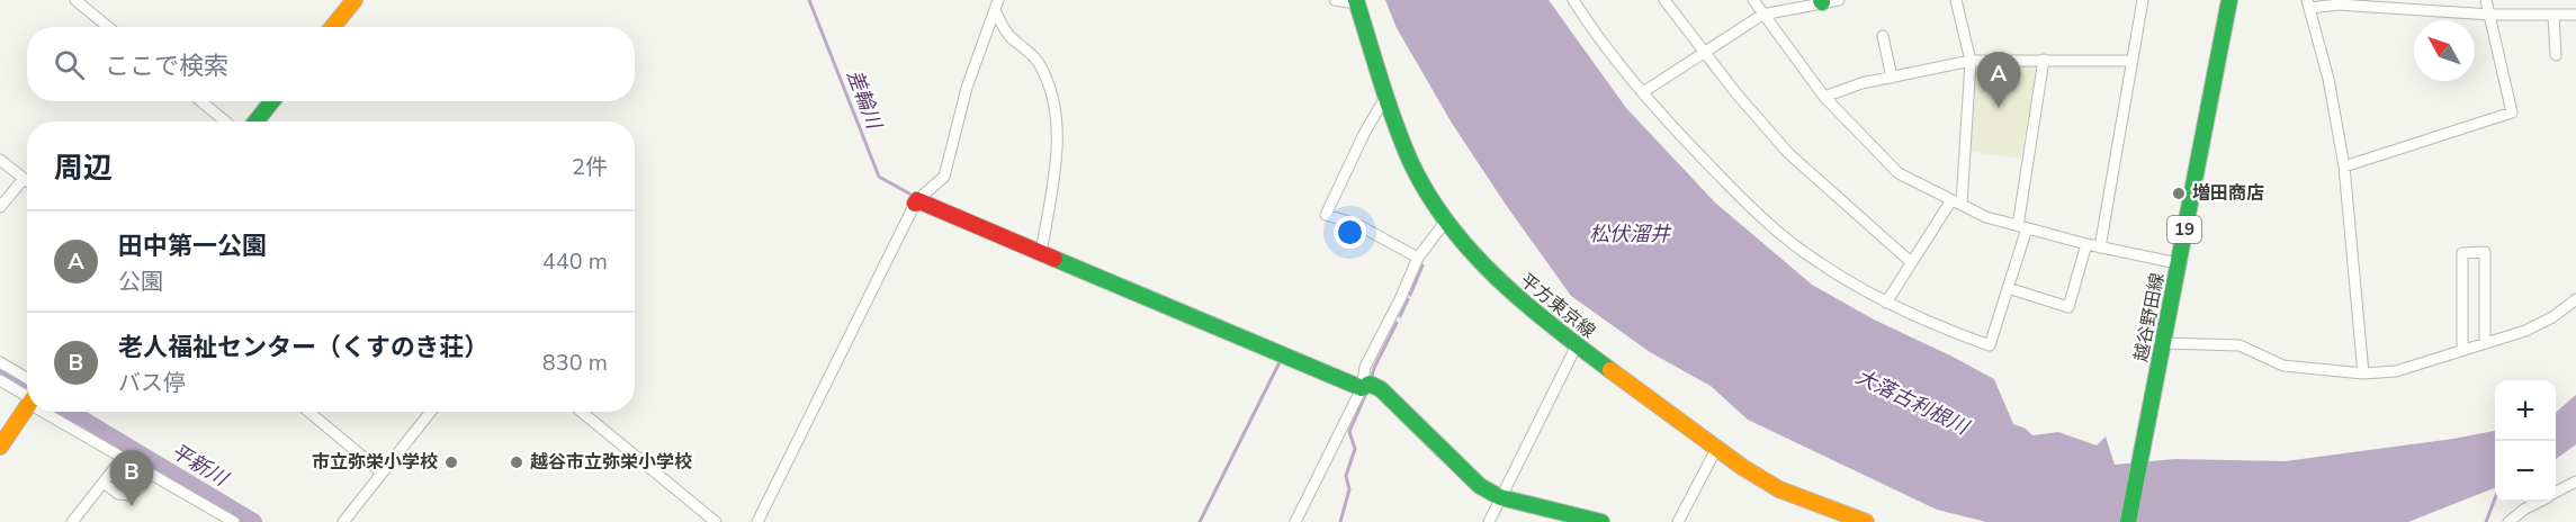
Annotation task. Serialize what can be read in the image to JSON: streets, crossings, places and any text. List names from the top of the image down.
{
  "streets": {
    "main road": ["19", "平方東京線", "越谷野田線"]
  },
  "water": [
    "差輪川",
    "松伏溜井",
    "大落古利根川",
    "平新川"
  ],
  "places": ["増田商店", "市立弥栄小学校", "越谷市立弥栄小学校"],
  "north": "top left",
  "page": {
    "search": "ここで検索",
    "pins": ["A", "B"],
    "heading": ["周辺", "2件"],
    "list": [
      {
        "mark": "A",
        "name": "田中第一公園",
        "note": "公園",
        "value": "440 m"
      },
      {
        "mark": "B",
        "name": "老人福祉センター（くすのき荘）",
        "note": "バス停",
        "value": "830 m"
      }
    ],
    "map_buttons": ["+", "−"]
  }
}
